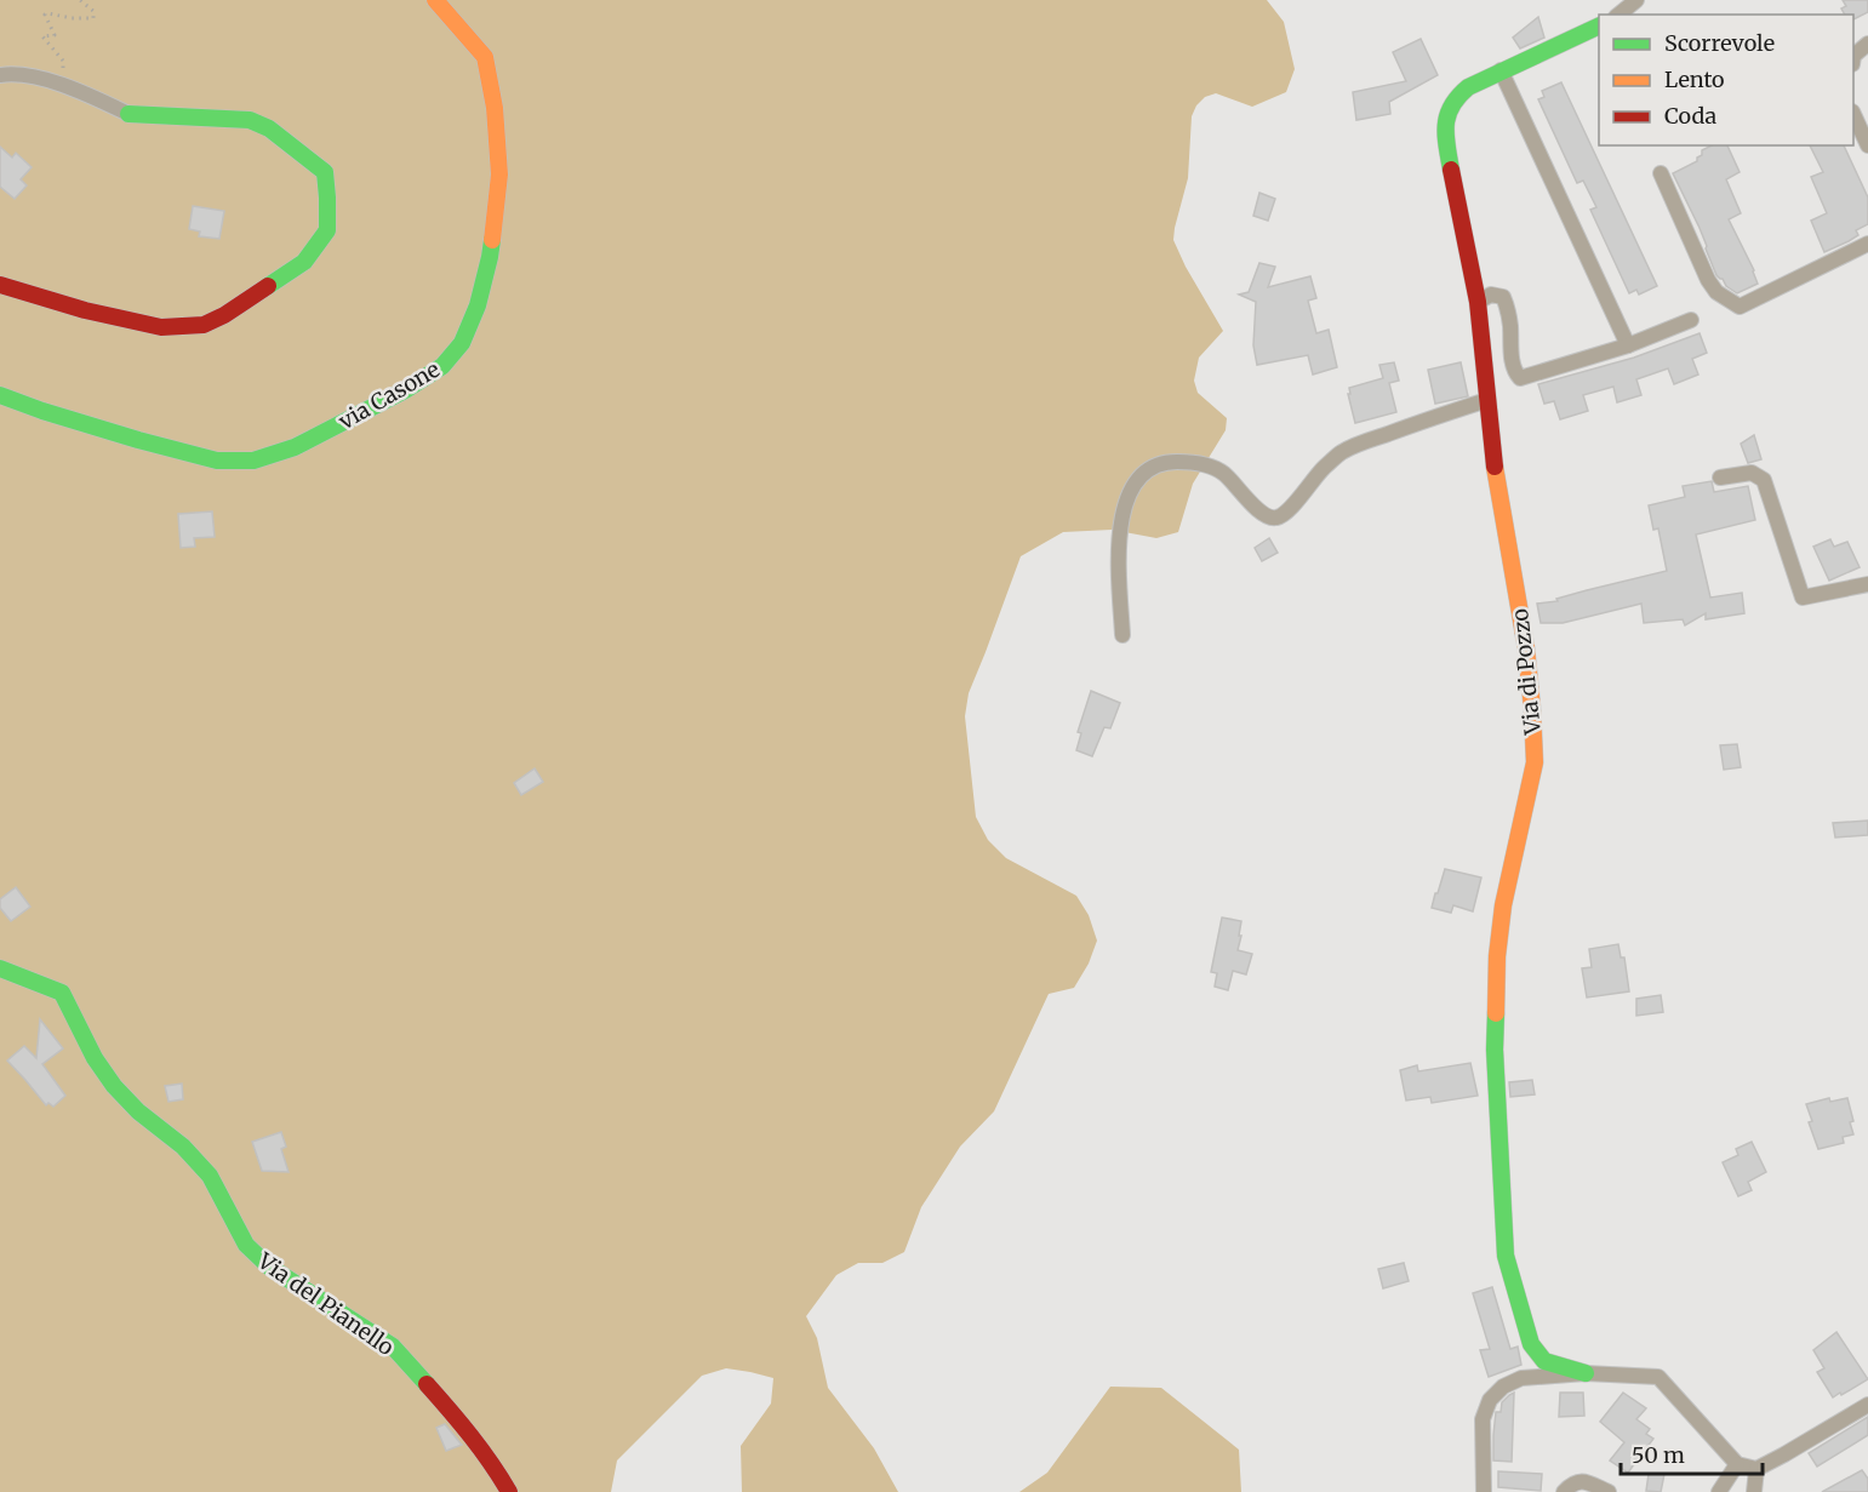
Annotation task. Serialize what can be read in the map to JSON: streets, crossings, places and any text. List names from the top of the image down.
{
  "streets": {
    "street": ["via Casone", "Via di Pozzo", "Via del Pianello"]
  },
  "legend": ["Scorrevole", "Lento", "Coda"],
  "scale_bar": "50 m"
}
